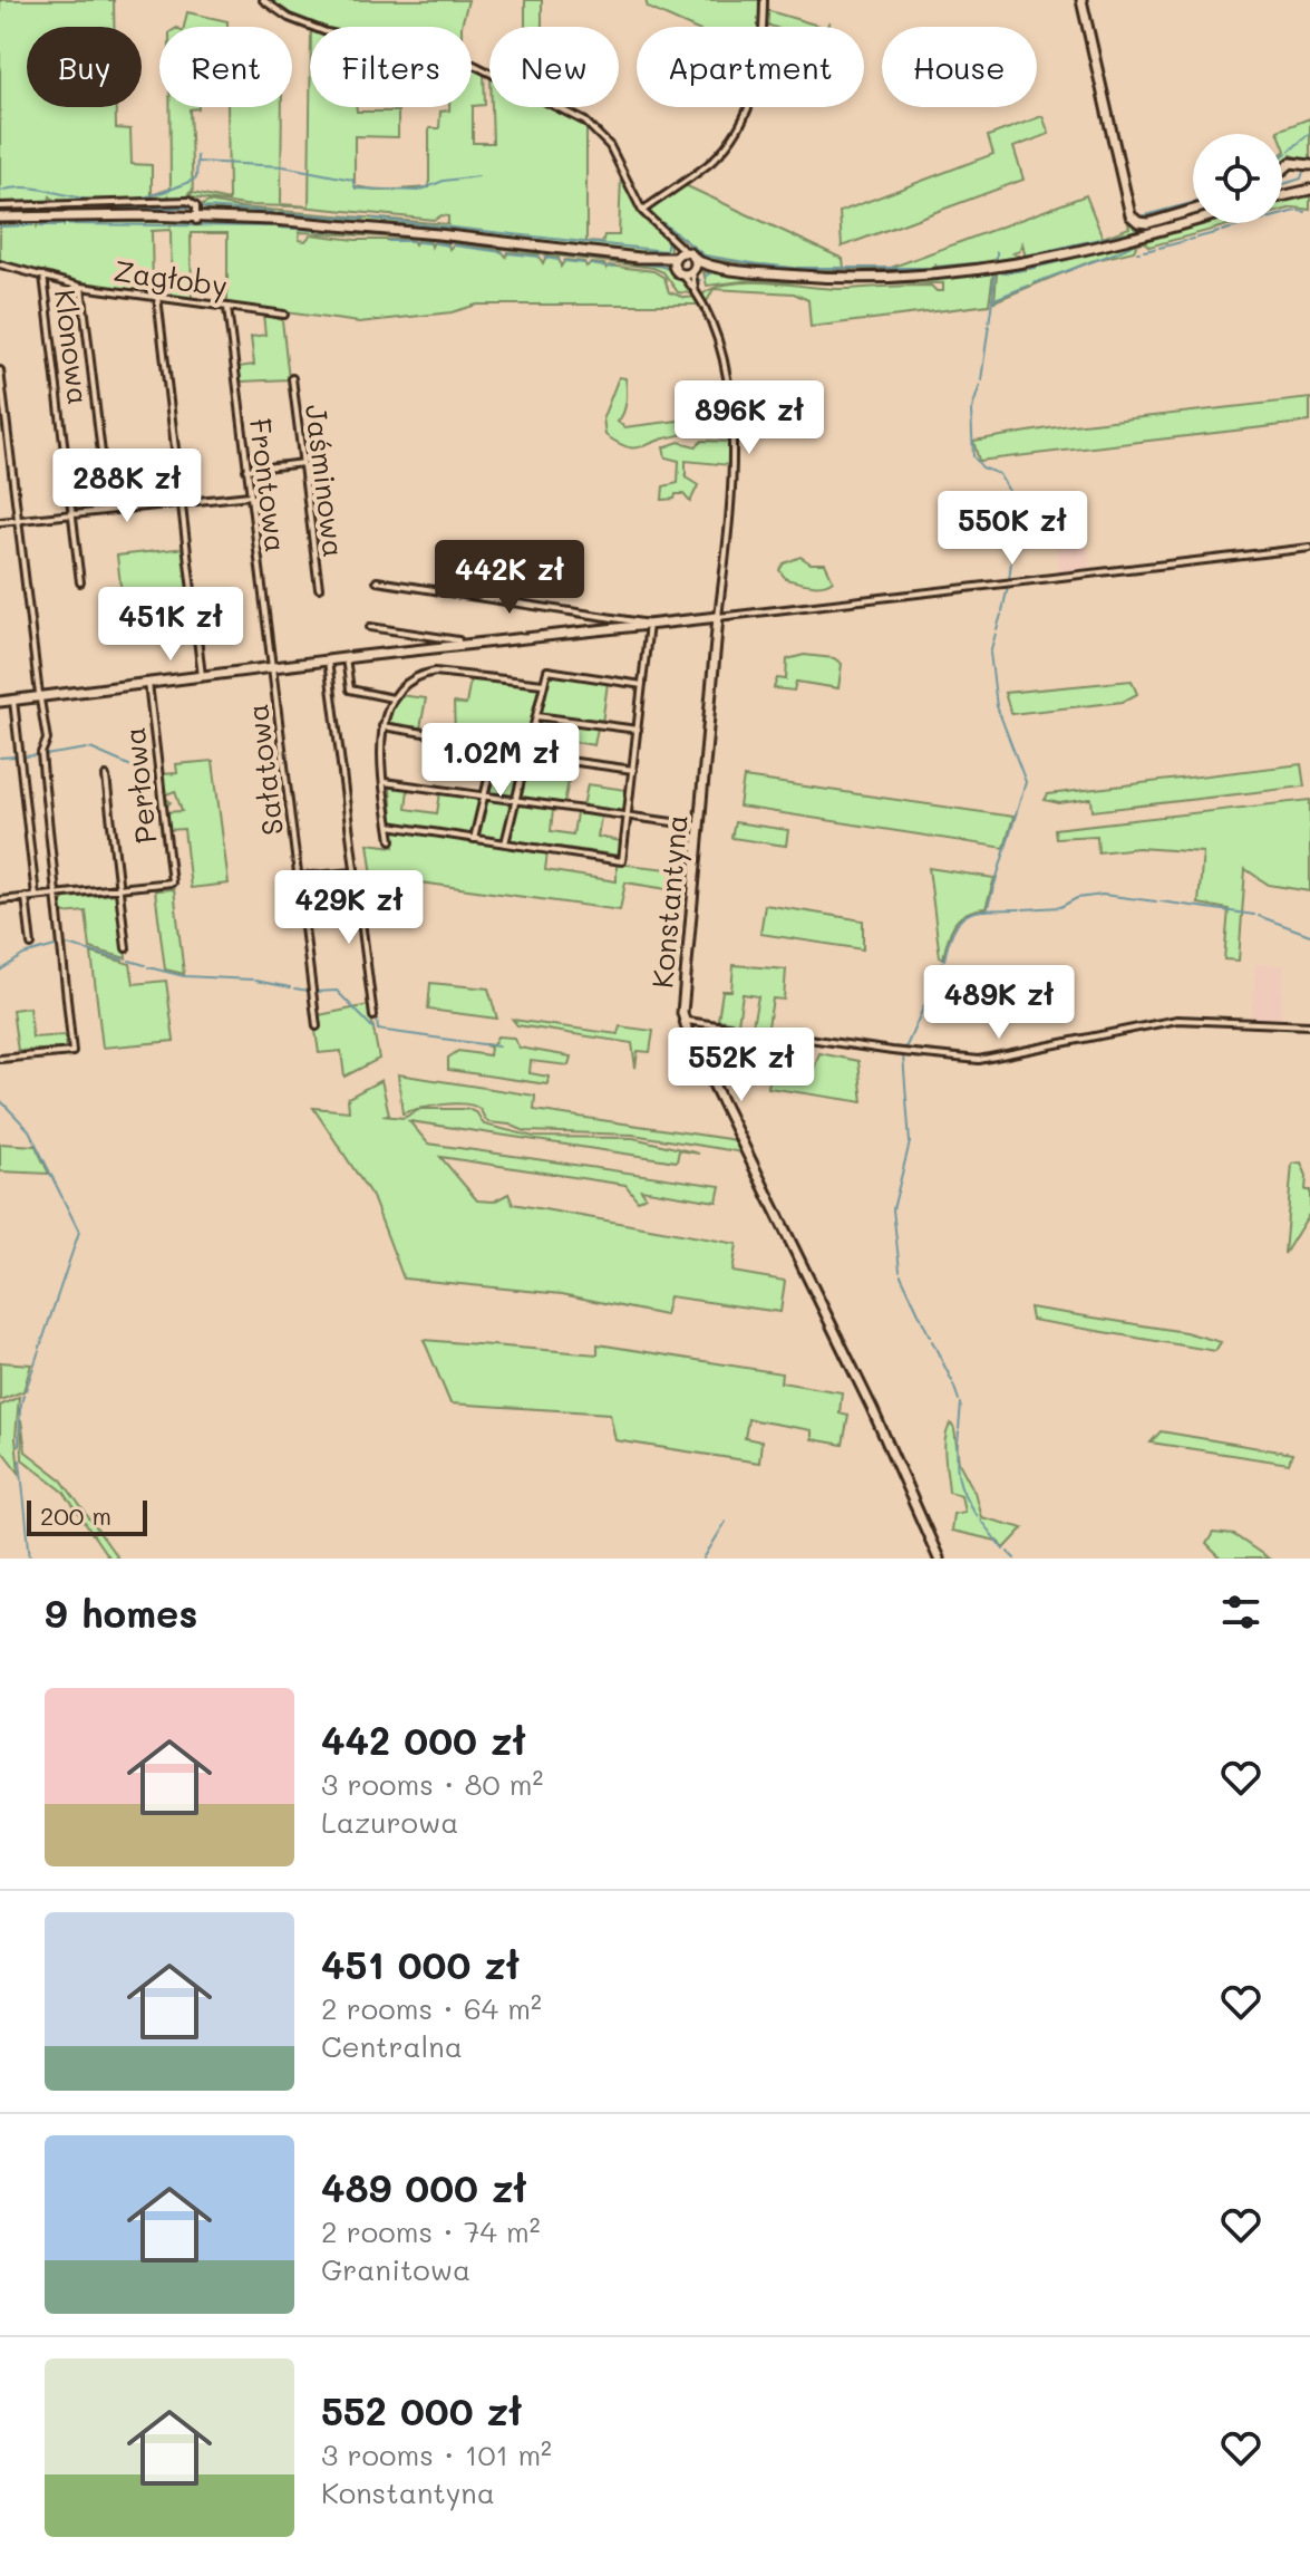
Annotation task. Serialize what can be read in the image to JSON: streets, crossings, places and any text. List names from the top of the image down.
{
  "streets": {
    "street": [
      "Zagłoby",
      "Klonowa",
      "Jaśminowa",
      "Frontowa",
      "Sałatowa",
      "Perłowa",
      "Konstantyna"
    ]
  },
  "crossings": [
    ["Zagłoby", "Klonowa"],
    ["Zagłoby", "Frontowa"],
    ["Frontowa", "Sałatowa"]
  ],
  "scale_bar": "200 m",
  "page": {
    "chip": [
      "Buy",
      "Rent",
      "Filters",
      "New",
      "Apartment",
      "House"
    ],
    "price": [
      "896K zł",
      "288K zł",
      "550K zł",
      "442K zł",
      "451K zł",
      "1.02M zł",
      "429K zł",
      "489K zł",
      "552K zł"
    ],
    "scale": "200 m",
    "heading": "9 homes",
    "list": [
      {
        "name": "442 000 zł",
        "note": "3 rooms · 80 m² · Lazurowa"
      },
      {
        "name": "451 000 zł",
        "note": "2 rooms · 64 m² · Centralna"
      },
      {
        "name": "489 000 zł",
        "note": "2 rooms · 74 m² · Granitowa"
      },
      {
        "name": "552 000 zł",
        "note": "3 rooms · 101 m² · Konstantyna"
      }
    ]
  }
}
